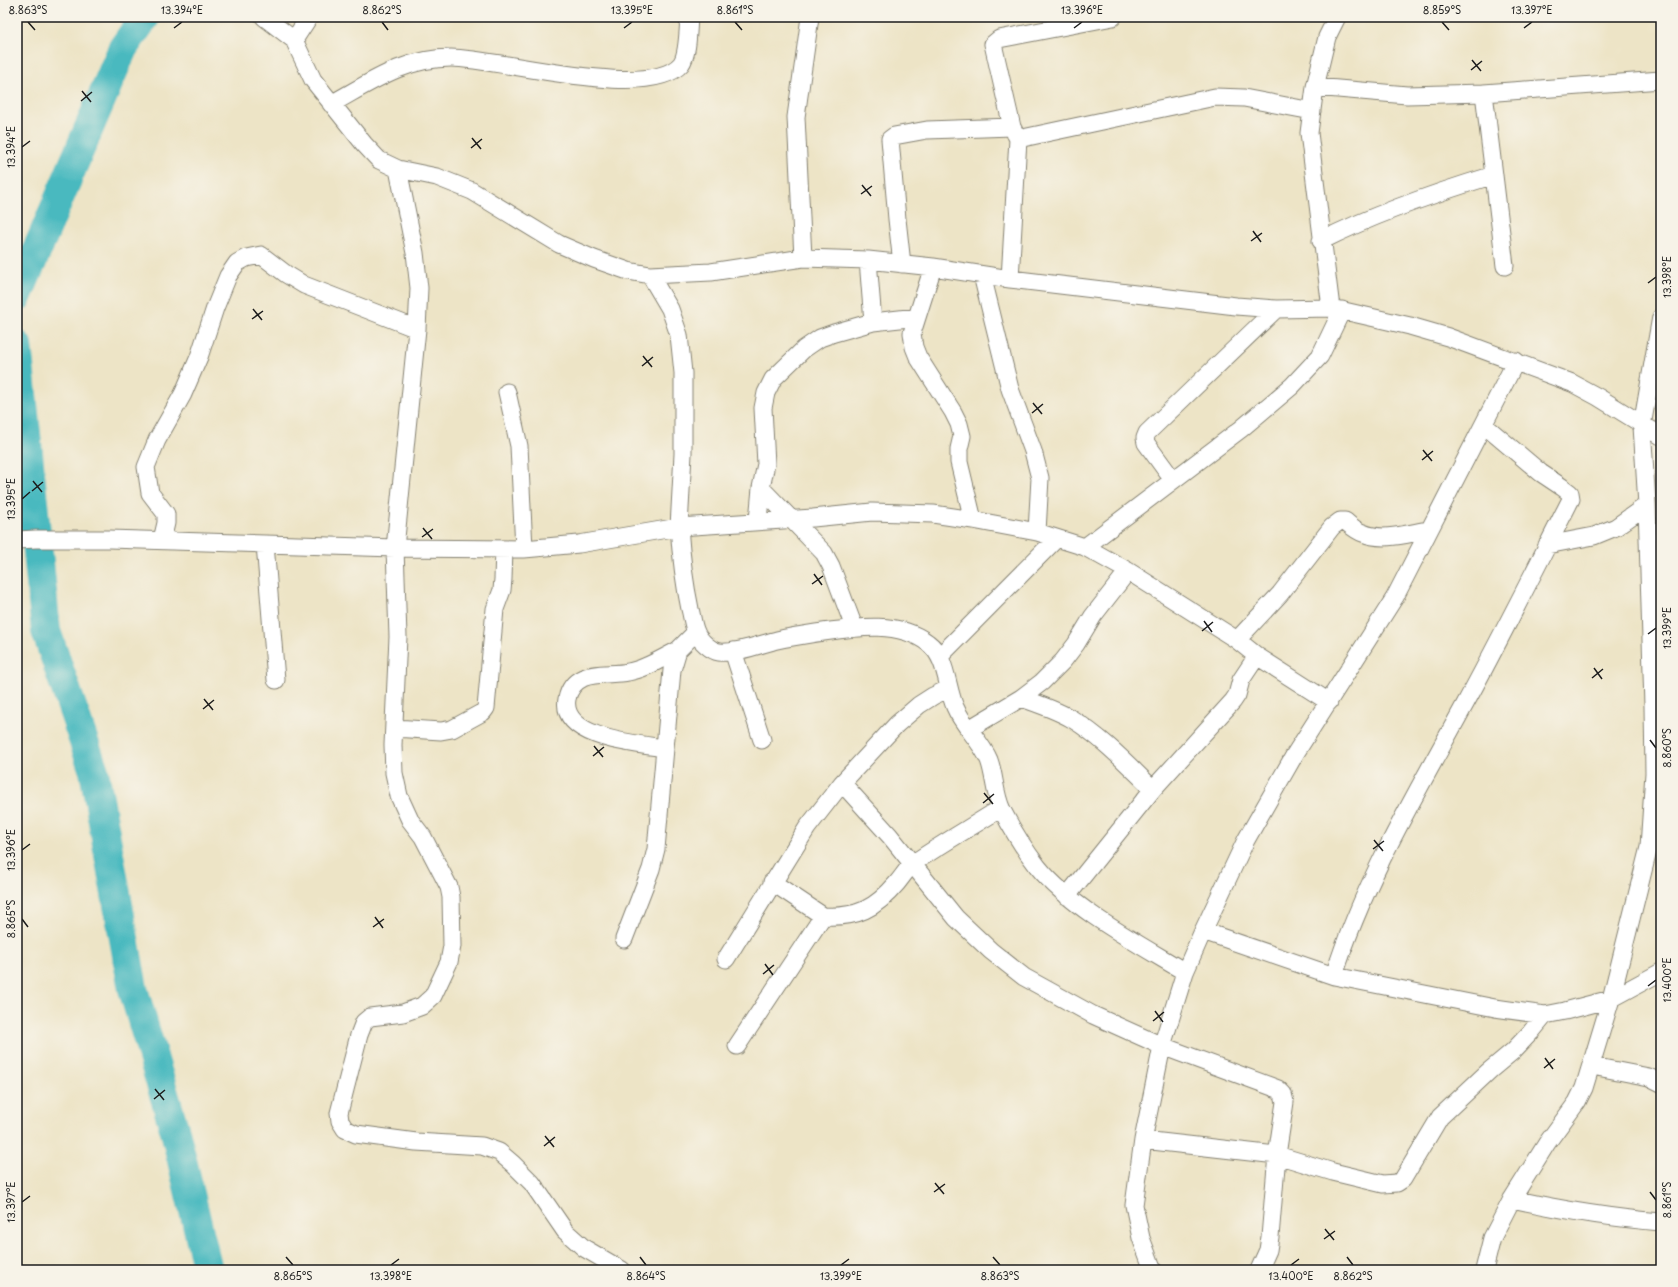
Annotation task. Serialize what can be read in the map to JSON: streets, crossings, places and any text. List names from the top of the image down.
{
  "coordinates": [
    "8.863°S",
    "13.394°E",
    "8.862°S",
    "13.395°E",
    "8.861°S",
    "13.396°E",
    "8.859°S",
    "13.397°E",
    "13.398°E",
    "13.399°E",
    "8.860°S",
    "8.865°S",
    "13.400°E",
    "8.864°S"
  ]
}
